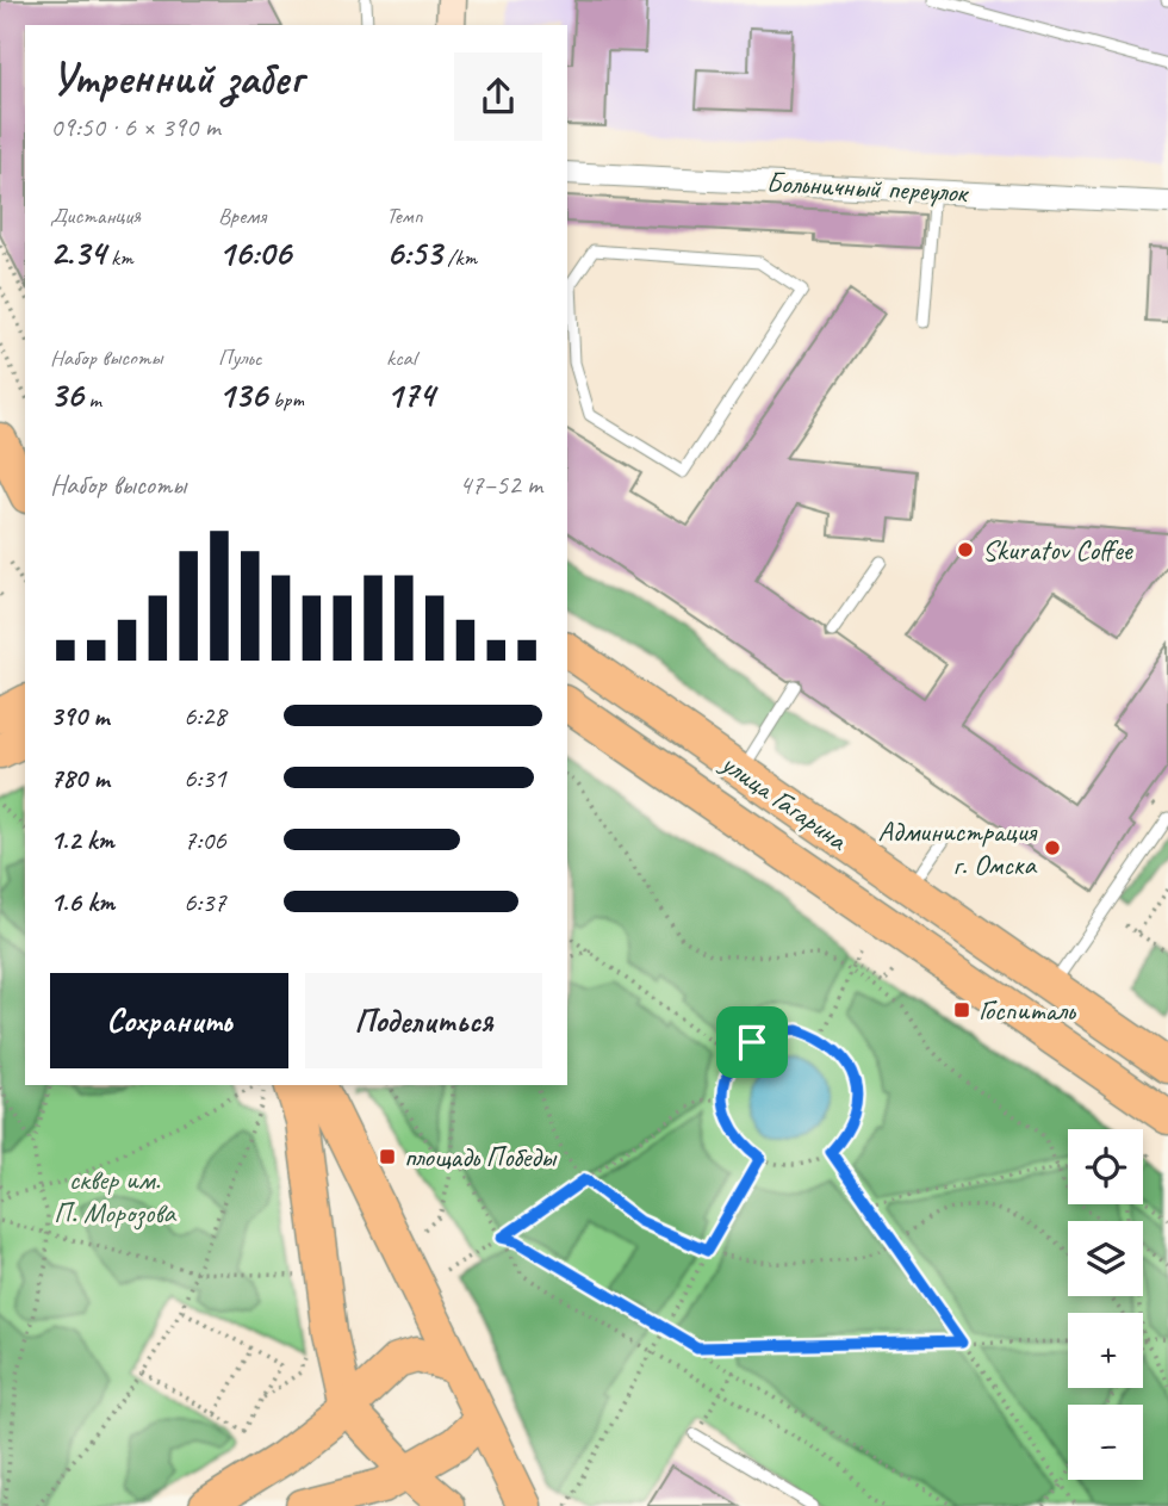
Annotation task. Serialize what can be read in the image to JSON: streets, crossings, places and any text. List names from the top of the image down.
{
  "streets": {
    "main road": ["улица Гагарина"],
    "street": ["Больничный переулок"]
  },
  "parks": ["сквер им. П. Морозова"],
  "places": {
    "other": ["Skuratov Coffee", "Администрация г. Омска"],
    "transit": ["Госпиталь", "площадь Победы"]
  },
  "page": {
    "heading": ["Утренний забег", "09:50 · 6 × 390 m"],
    "stats": [
      ["Дистанция", "2.34 km"],
      ["Время", "16:06"],
      ["Темп", "6:53 /km"],
      ["Набор высоты", "36 m"],
      ["Пульс", "136 bpm"],
      ["kcal", "174"]
    ],
    "chart": ["Набор высоты", "47–52 m"],
    "list": [
      {
        "name": "390 m",
        "note": "6:28"
      },
      {
        "name": "780 m",
        "note": "6:31"
      },
      {
        "name": "1.2 km",
        "note": "7:06"
      },
      {
        "name": "1.6 km",
        "note": "6:37"
      }
    ],
    "buttons": ["Сохранить", "Поделиться"],
    "map_buttons": ["+", "−"]
  }
}
